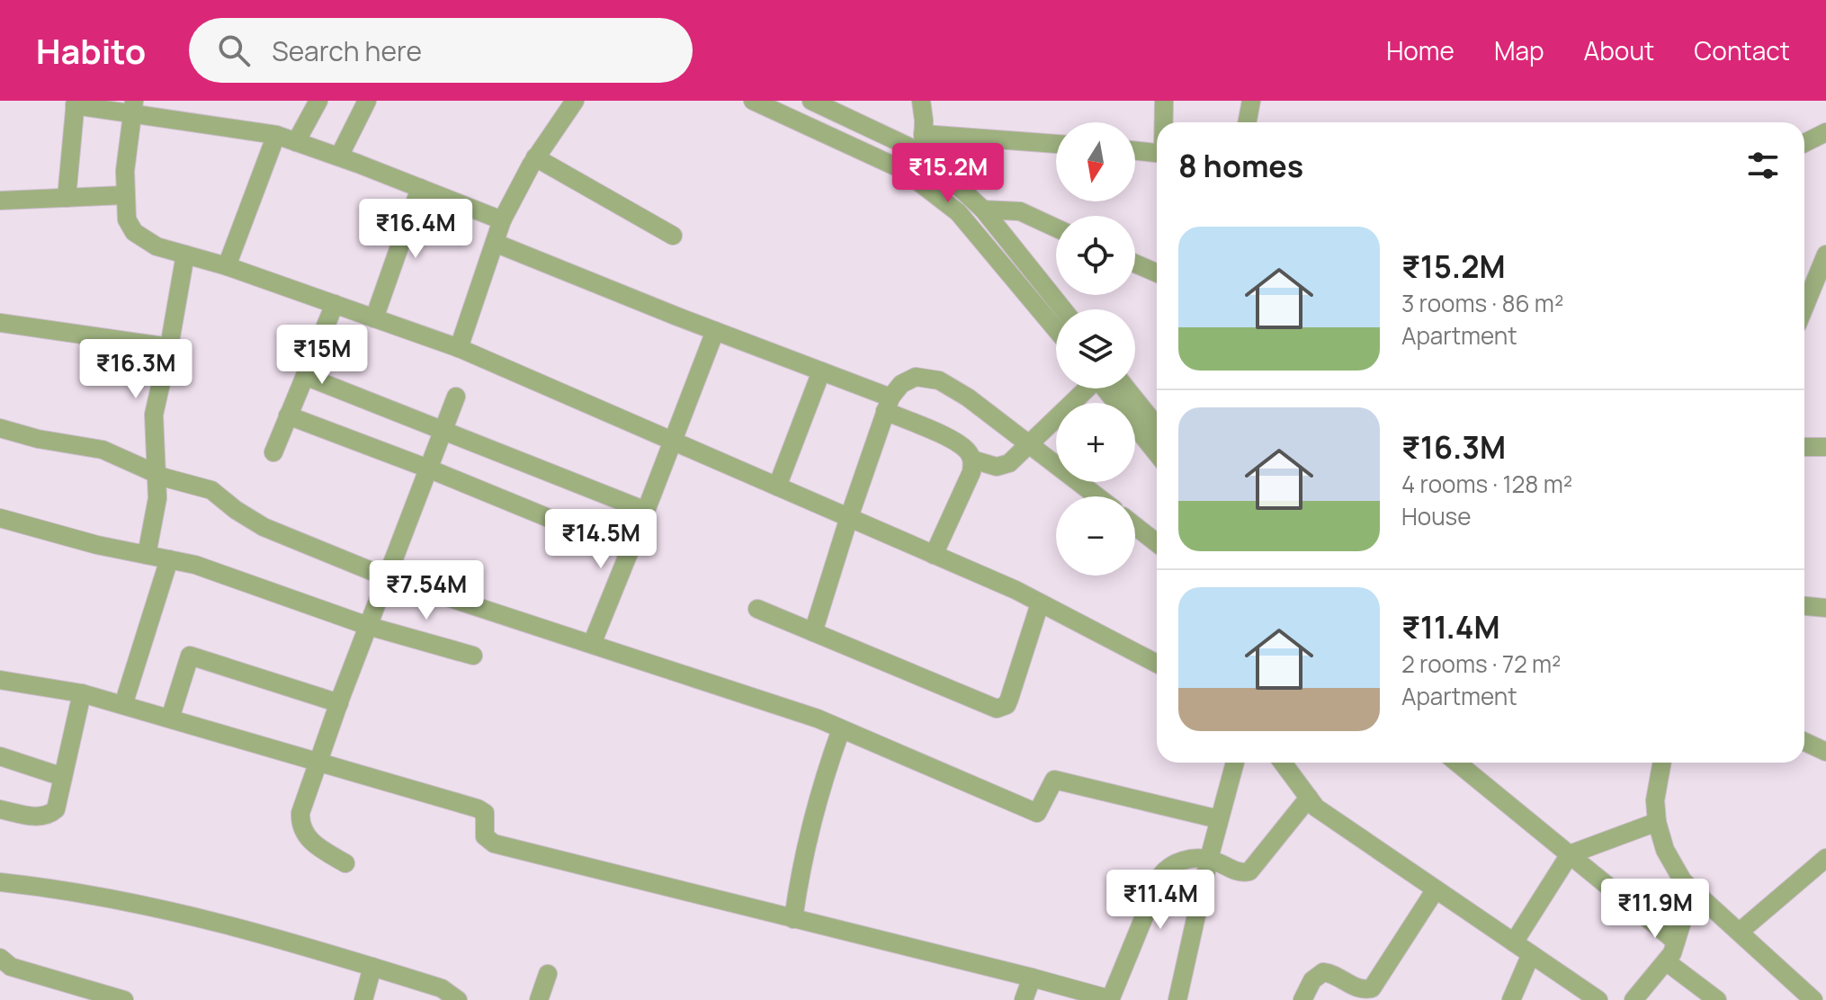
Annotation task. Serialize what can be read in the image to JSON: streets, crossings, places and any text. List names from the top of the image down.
{
  "north": "bottom",
  "page": {
    "header": "Habito",
    "search": "Search here",
    "nav": [
      "Home",
      "Map",
      "About",
      "Contact"
    ],
    "map_buttons": ["+", "−"],
    "heading": "8 homes",
    "price": [
      "₹15.2M",
      "₹16.4M",
      "₹15M",
      "₹16.3M",
      "₹14.5M",
      "₹7.54M",
      "₹11.4M",
      "₹11.9M"
    ],
    "list": [
      {
        "name": "₹15.2M",
        "note": "3 rooms · 86 m² · Apartment"
      },
      {
        "name": "₹16.3M",
        "note": "4 rooms · 128 m² · House"
      },
      {
        "name": "₹11.4M",
        "note": "2 rooms · 72 m² · Apartment"
      }
    ]
  }
}
